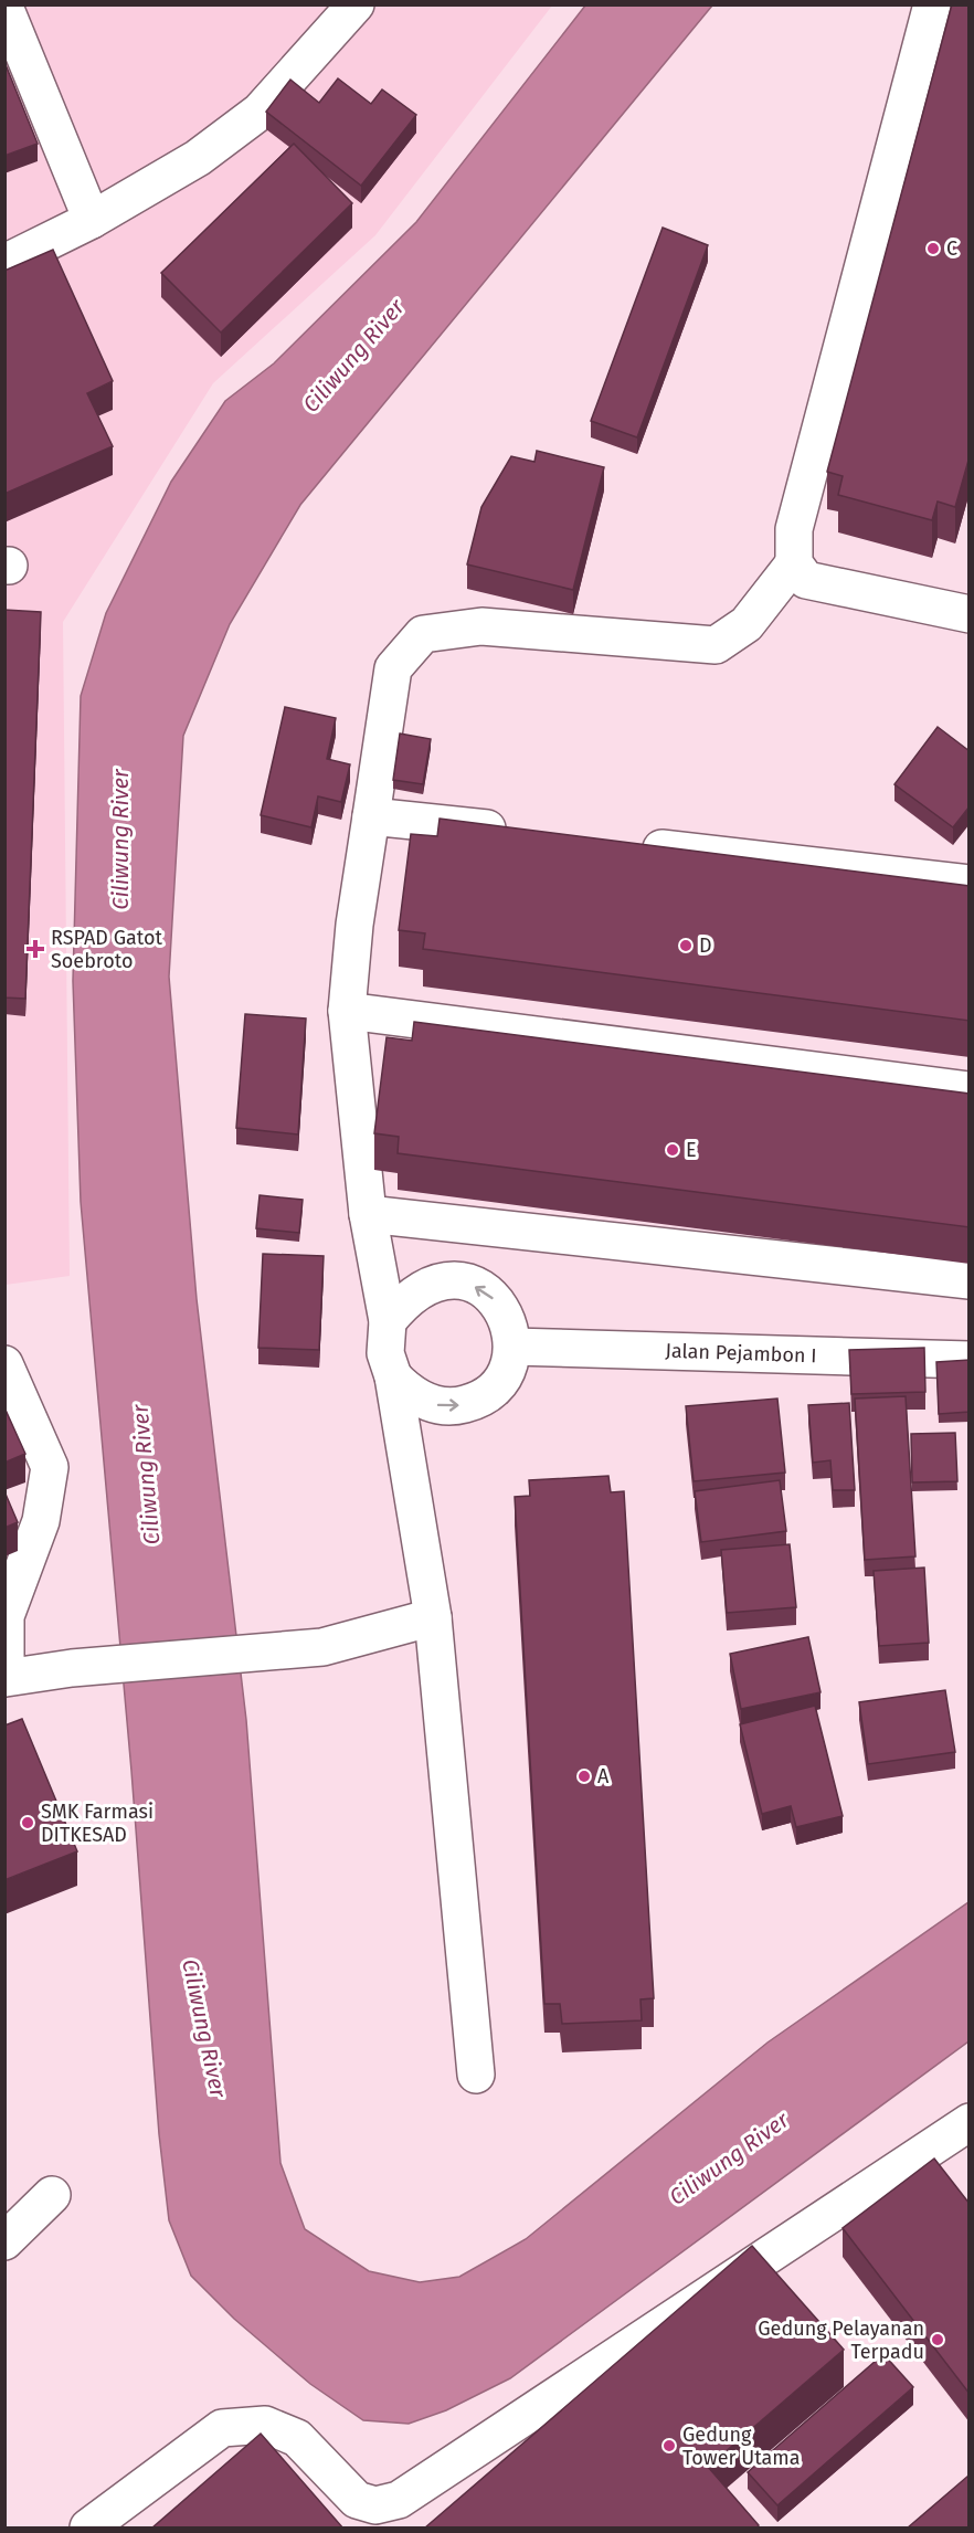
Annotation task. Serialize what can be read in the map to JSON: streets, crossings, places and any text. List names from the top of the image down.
{
  "streets": {
    "street": ["Jalan Pejambon I"]
  },
  "water": ["Ciliwung River"],
  "places": {
    "other": [
      "C",
      "D",
      "E",
      "A",
      "SMK Farmasi DITKESAD",
      "Gedung Pelayanan Terpadu",
      "Gedung Tower Utama"
    ],
    "health": ["RSPAD Gatot Soebroto"]
  }
}
